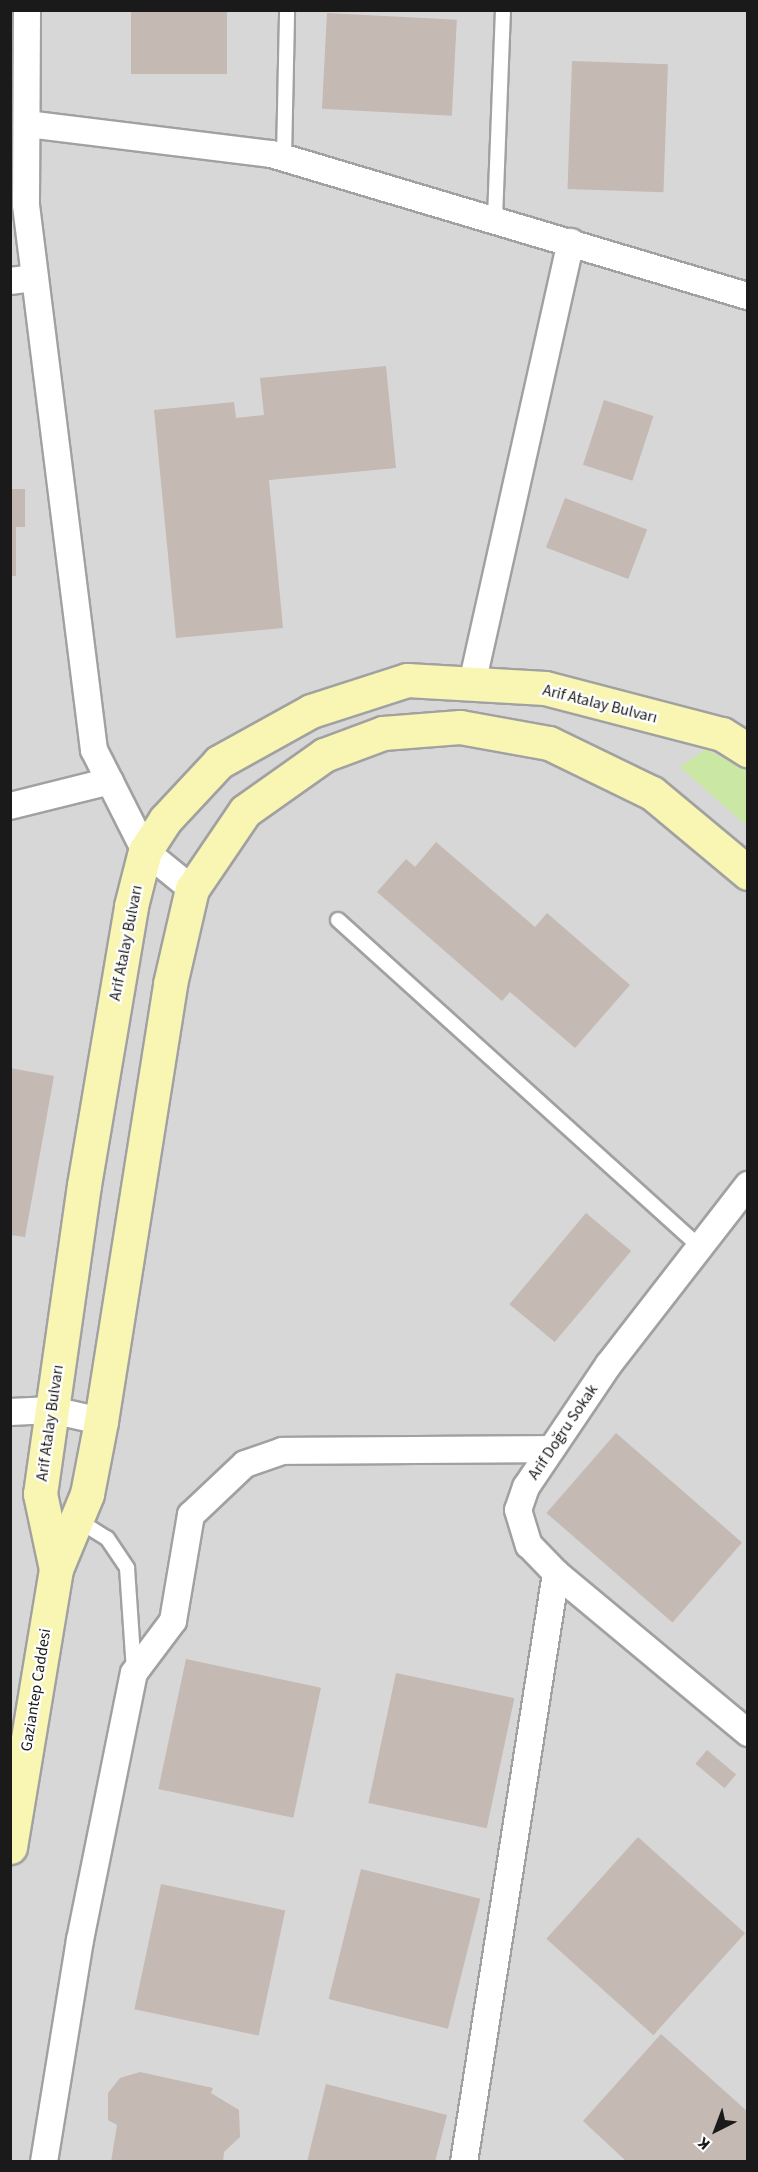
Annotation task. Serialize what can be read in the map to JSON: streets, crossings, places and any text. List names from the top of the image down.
{
  "streets": {
    "main road": ["Arif Atalay Bulvarı", "Gaziantep Caddesi"],
    "street": ["Arif Doğru Sokak"]
  },
  "crossings": [
    ["Arif Atalay Bulvarı", "Gaziantep Caddesi"]
  ],
  "north": "bottom left"
}
